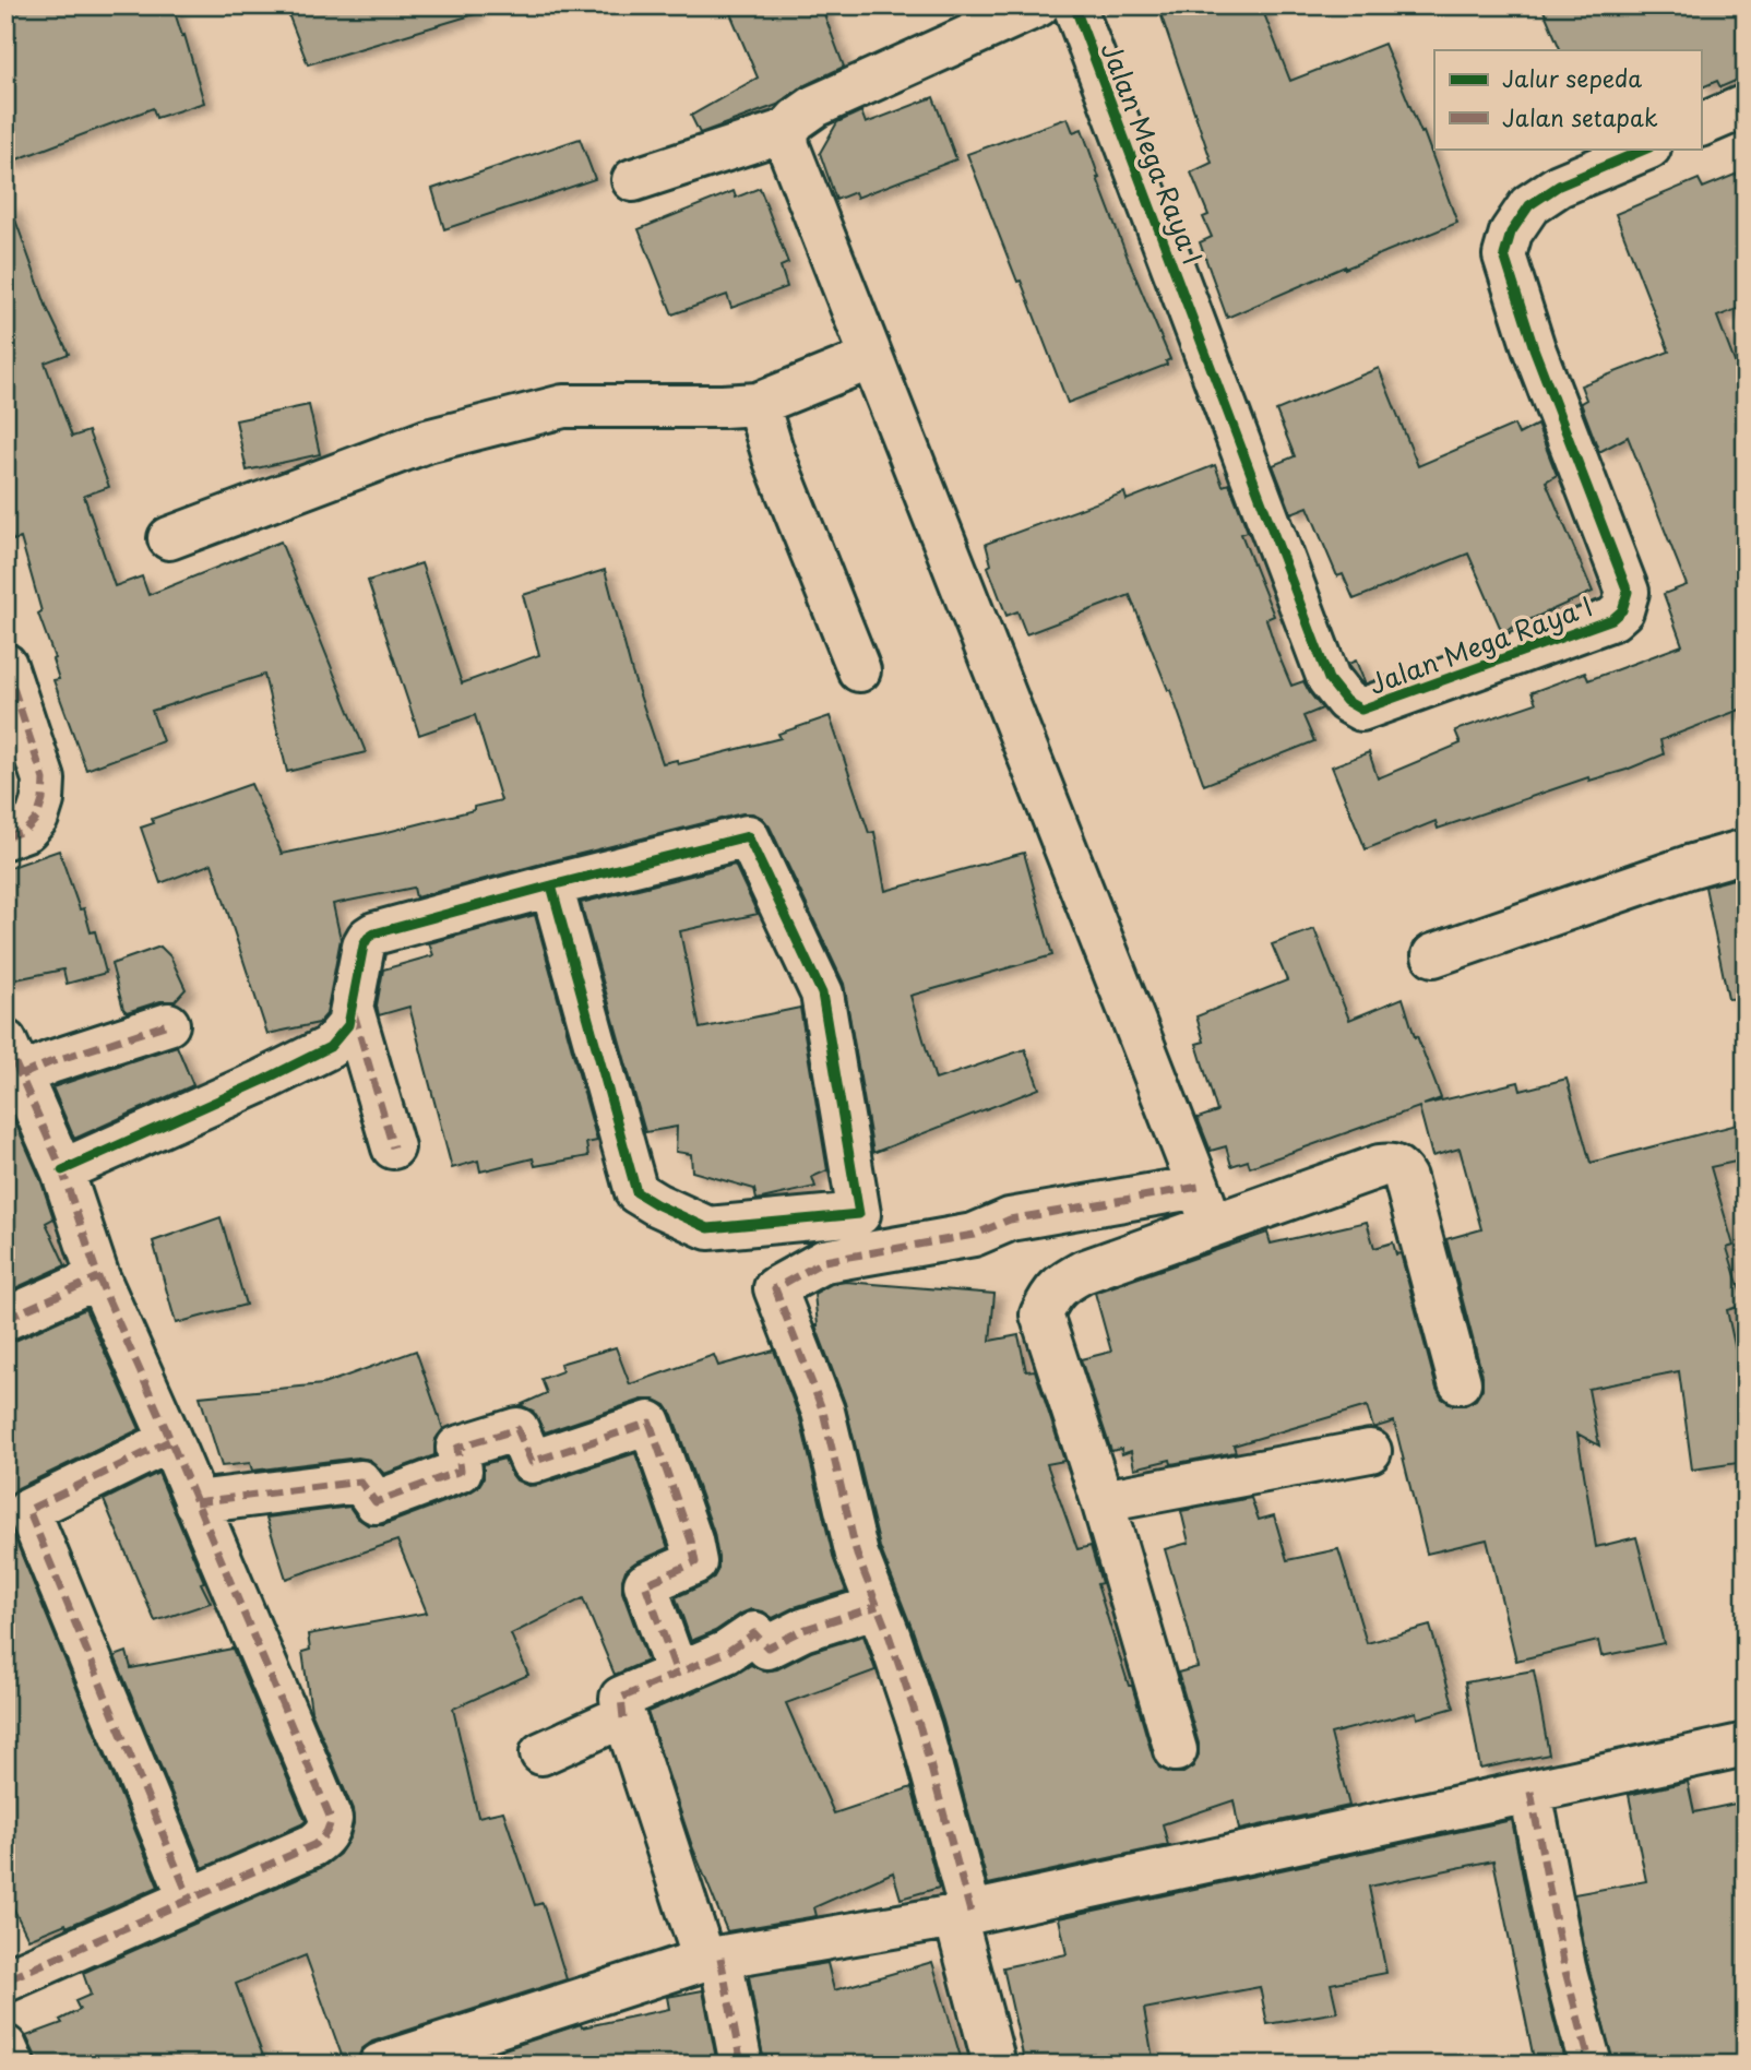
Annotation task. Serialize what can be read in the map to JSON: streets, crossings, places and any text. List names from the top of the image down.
{
  "streets": {
    "street": ["Jalan Mega Raya I"]
  },
  "legend": ["Jalur sepeda", "Jalan setapak"]
}
